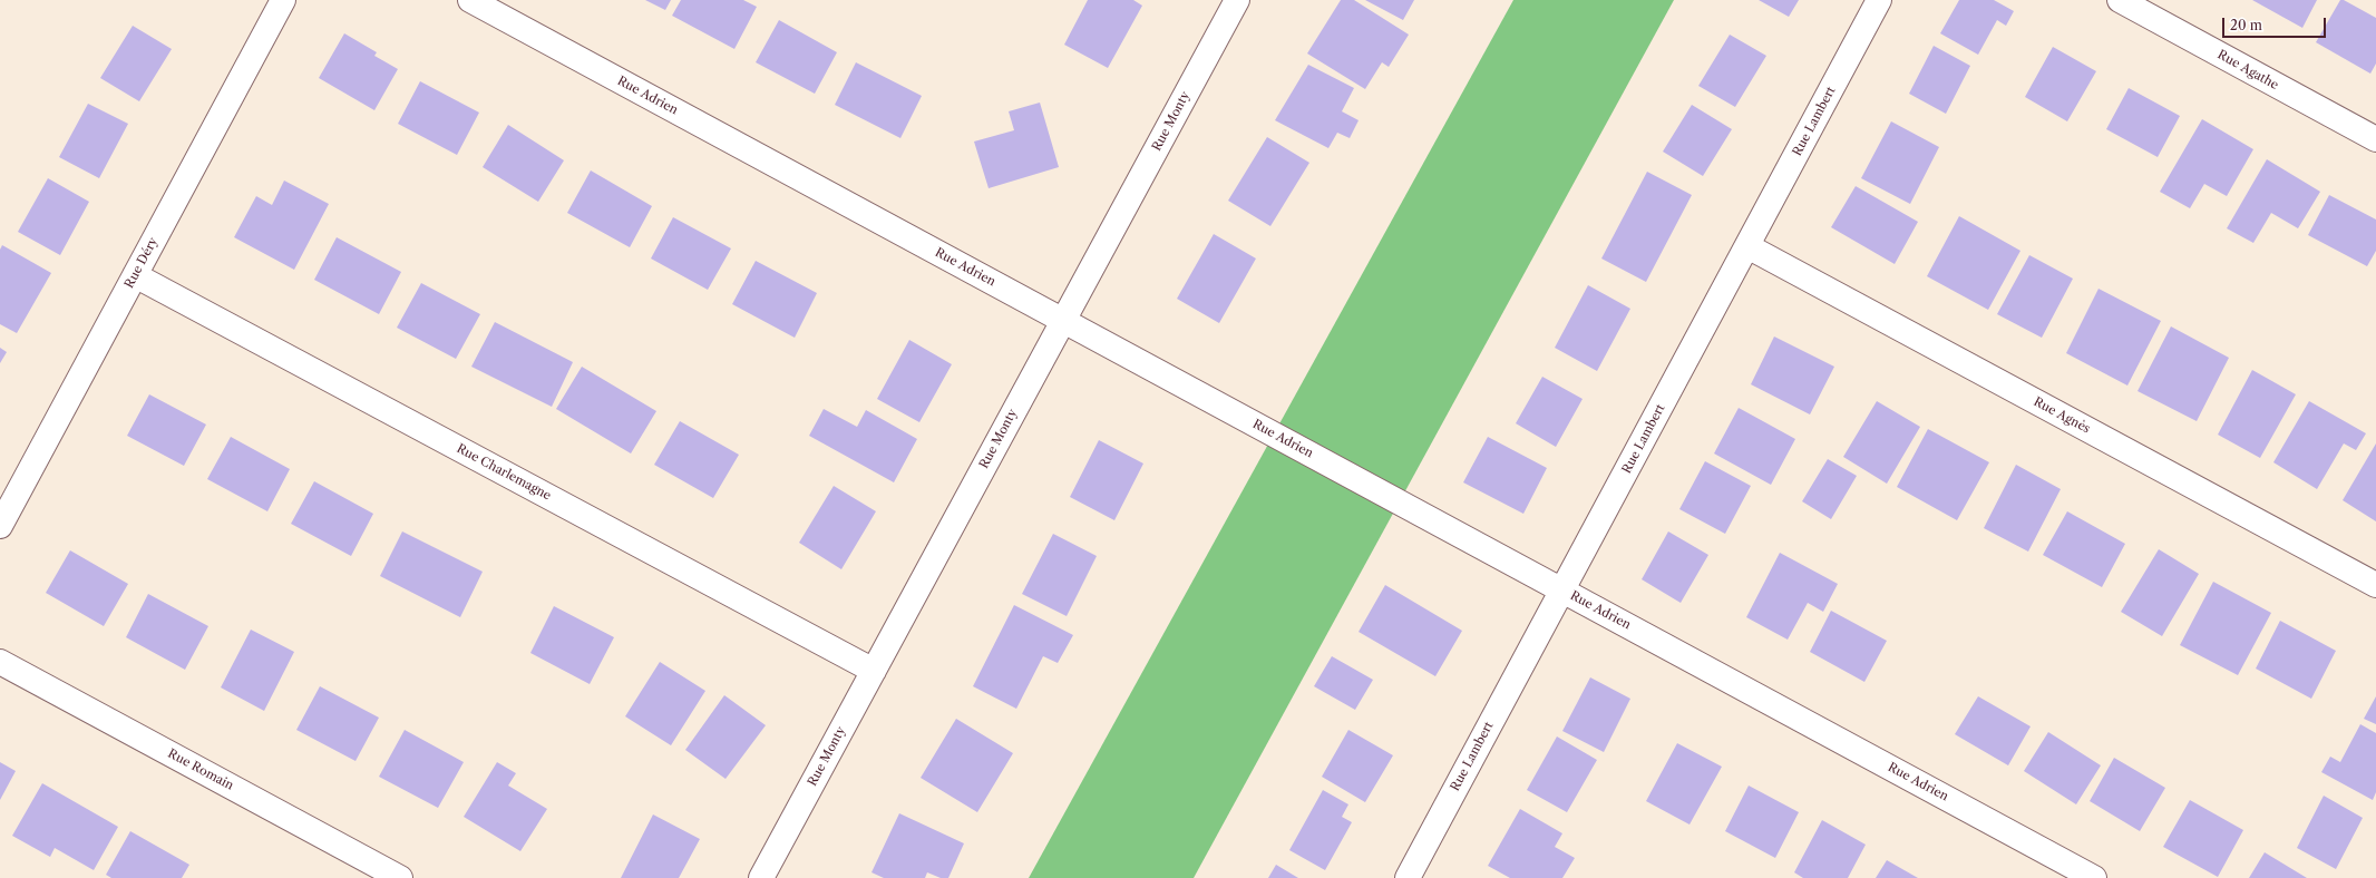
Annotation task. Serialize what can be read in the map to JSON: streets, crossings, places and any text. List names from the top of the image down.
{
  "streets": {
    "street": [
      "Rue Agathe",
      "Rue Adrien",
      "Rue Monty",
      "Rue Lambert",
      "Rue Déry",
      "Rue Agnès",
      "Rue Charlemagne",
      "Rue Romain"
    ]
  },
  "crossings": [
    ["Rue Adrien", "Rue Monty"],
    ["Rue Adrien", "Rue Lambert"],
    ["Rue Monty", "Rue Charlemagne"],
    ["Rue Lambert", "Rue Agnès"],
    ["Rue Déry", "Rue Charlemagne"]
  ],
  "scale_bar": "20 m"
}
